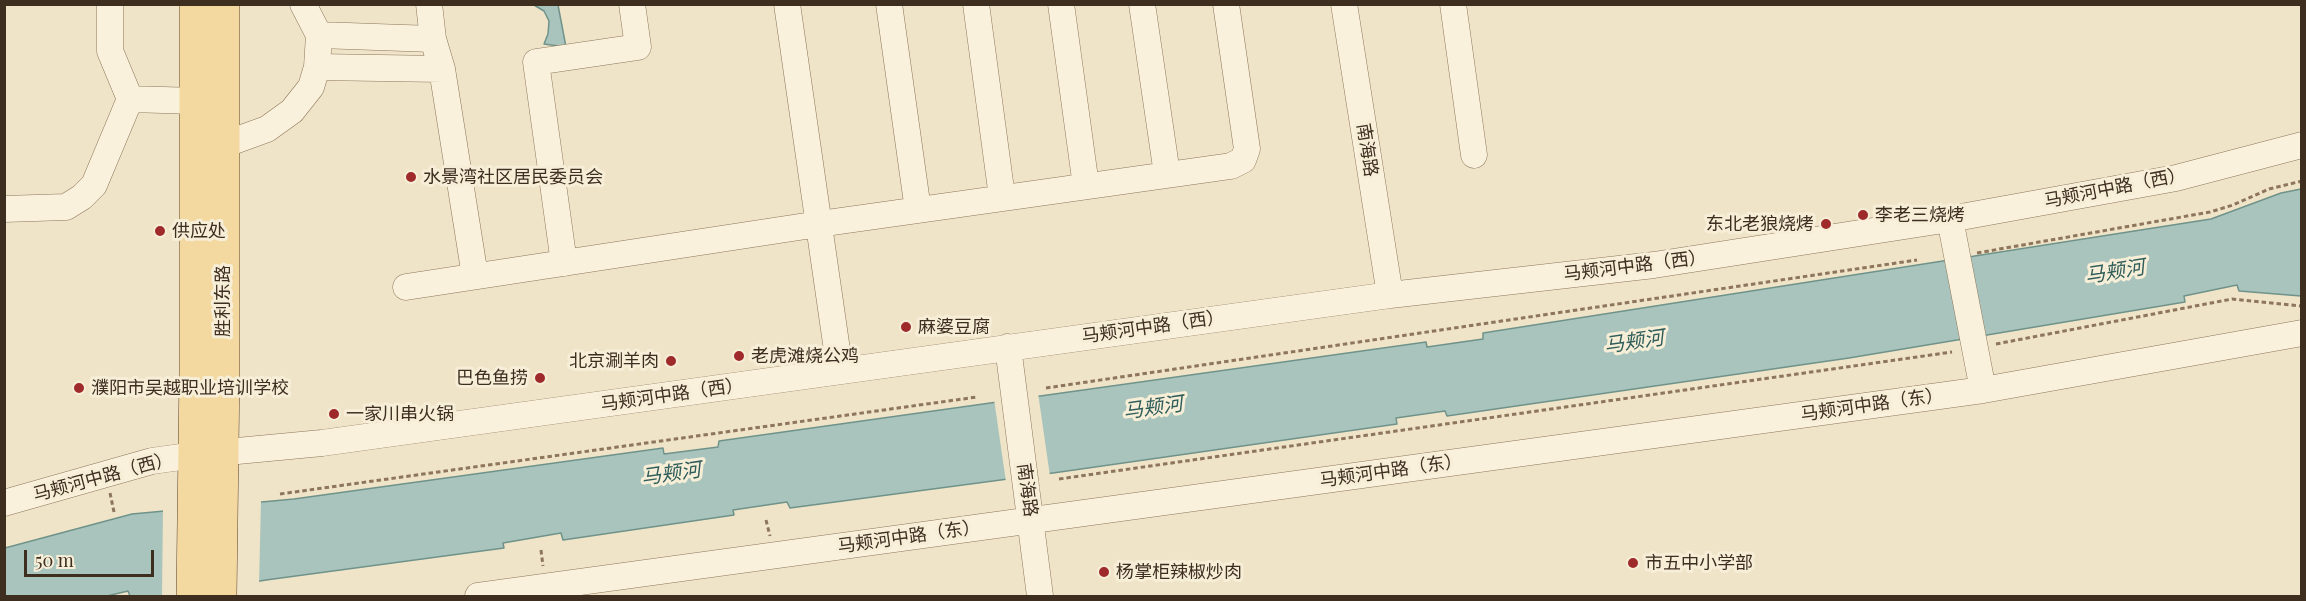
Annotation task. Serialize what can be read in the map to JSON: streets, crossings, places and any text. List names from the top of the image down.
{
  "streets": {
    "main road": ["胜利东路"],
    "street": ["南海路", "马颊河中路（西）", "马颊河中路（东）"]
  },
  "crossings": [
    ["南海路", "马颊河中路（西）"],
    ["南海路", "马颊河中路（东）"],
    ["马颊河中路（西）", "胜利东路"]
  ],
  "water": ["马颊河"],
  "places": [
    "水景湾社区居民委员会",
    "李老三烧烤",
    "东北老狼烧烤",
    "供应处",
    "麻婆豆腐",
    "老虎滩烧公鸡",
    "北京涮羊肉",
    "巴色鱼捞",
    "濮阳市吴越职业培训学校",
    "一家川串火锅",
    "市五中小学部",
    "杨掌柜辣椒炒肉"
  ],
  "scale_bar": "50 m"
}
